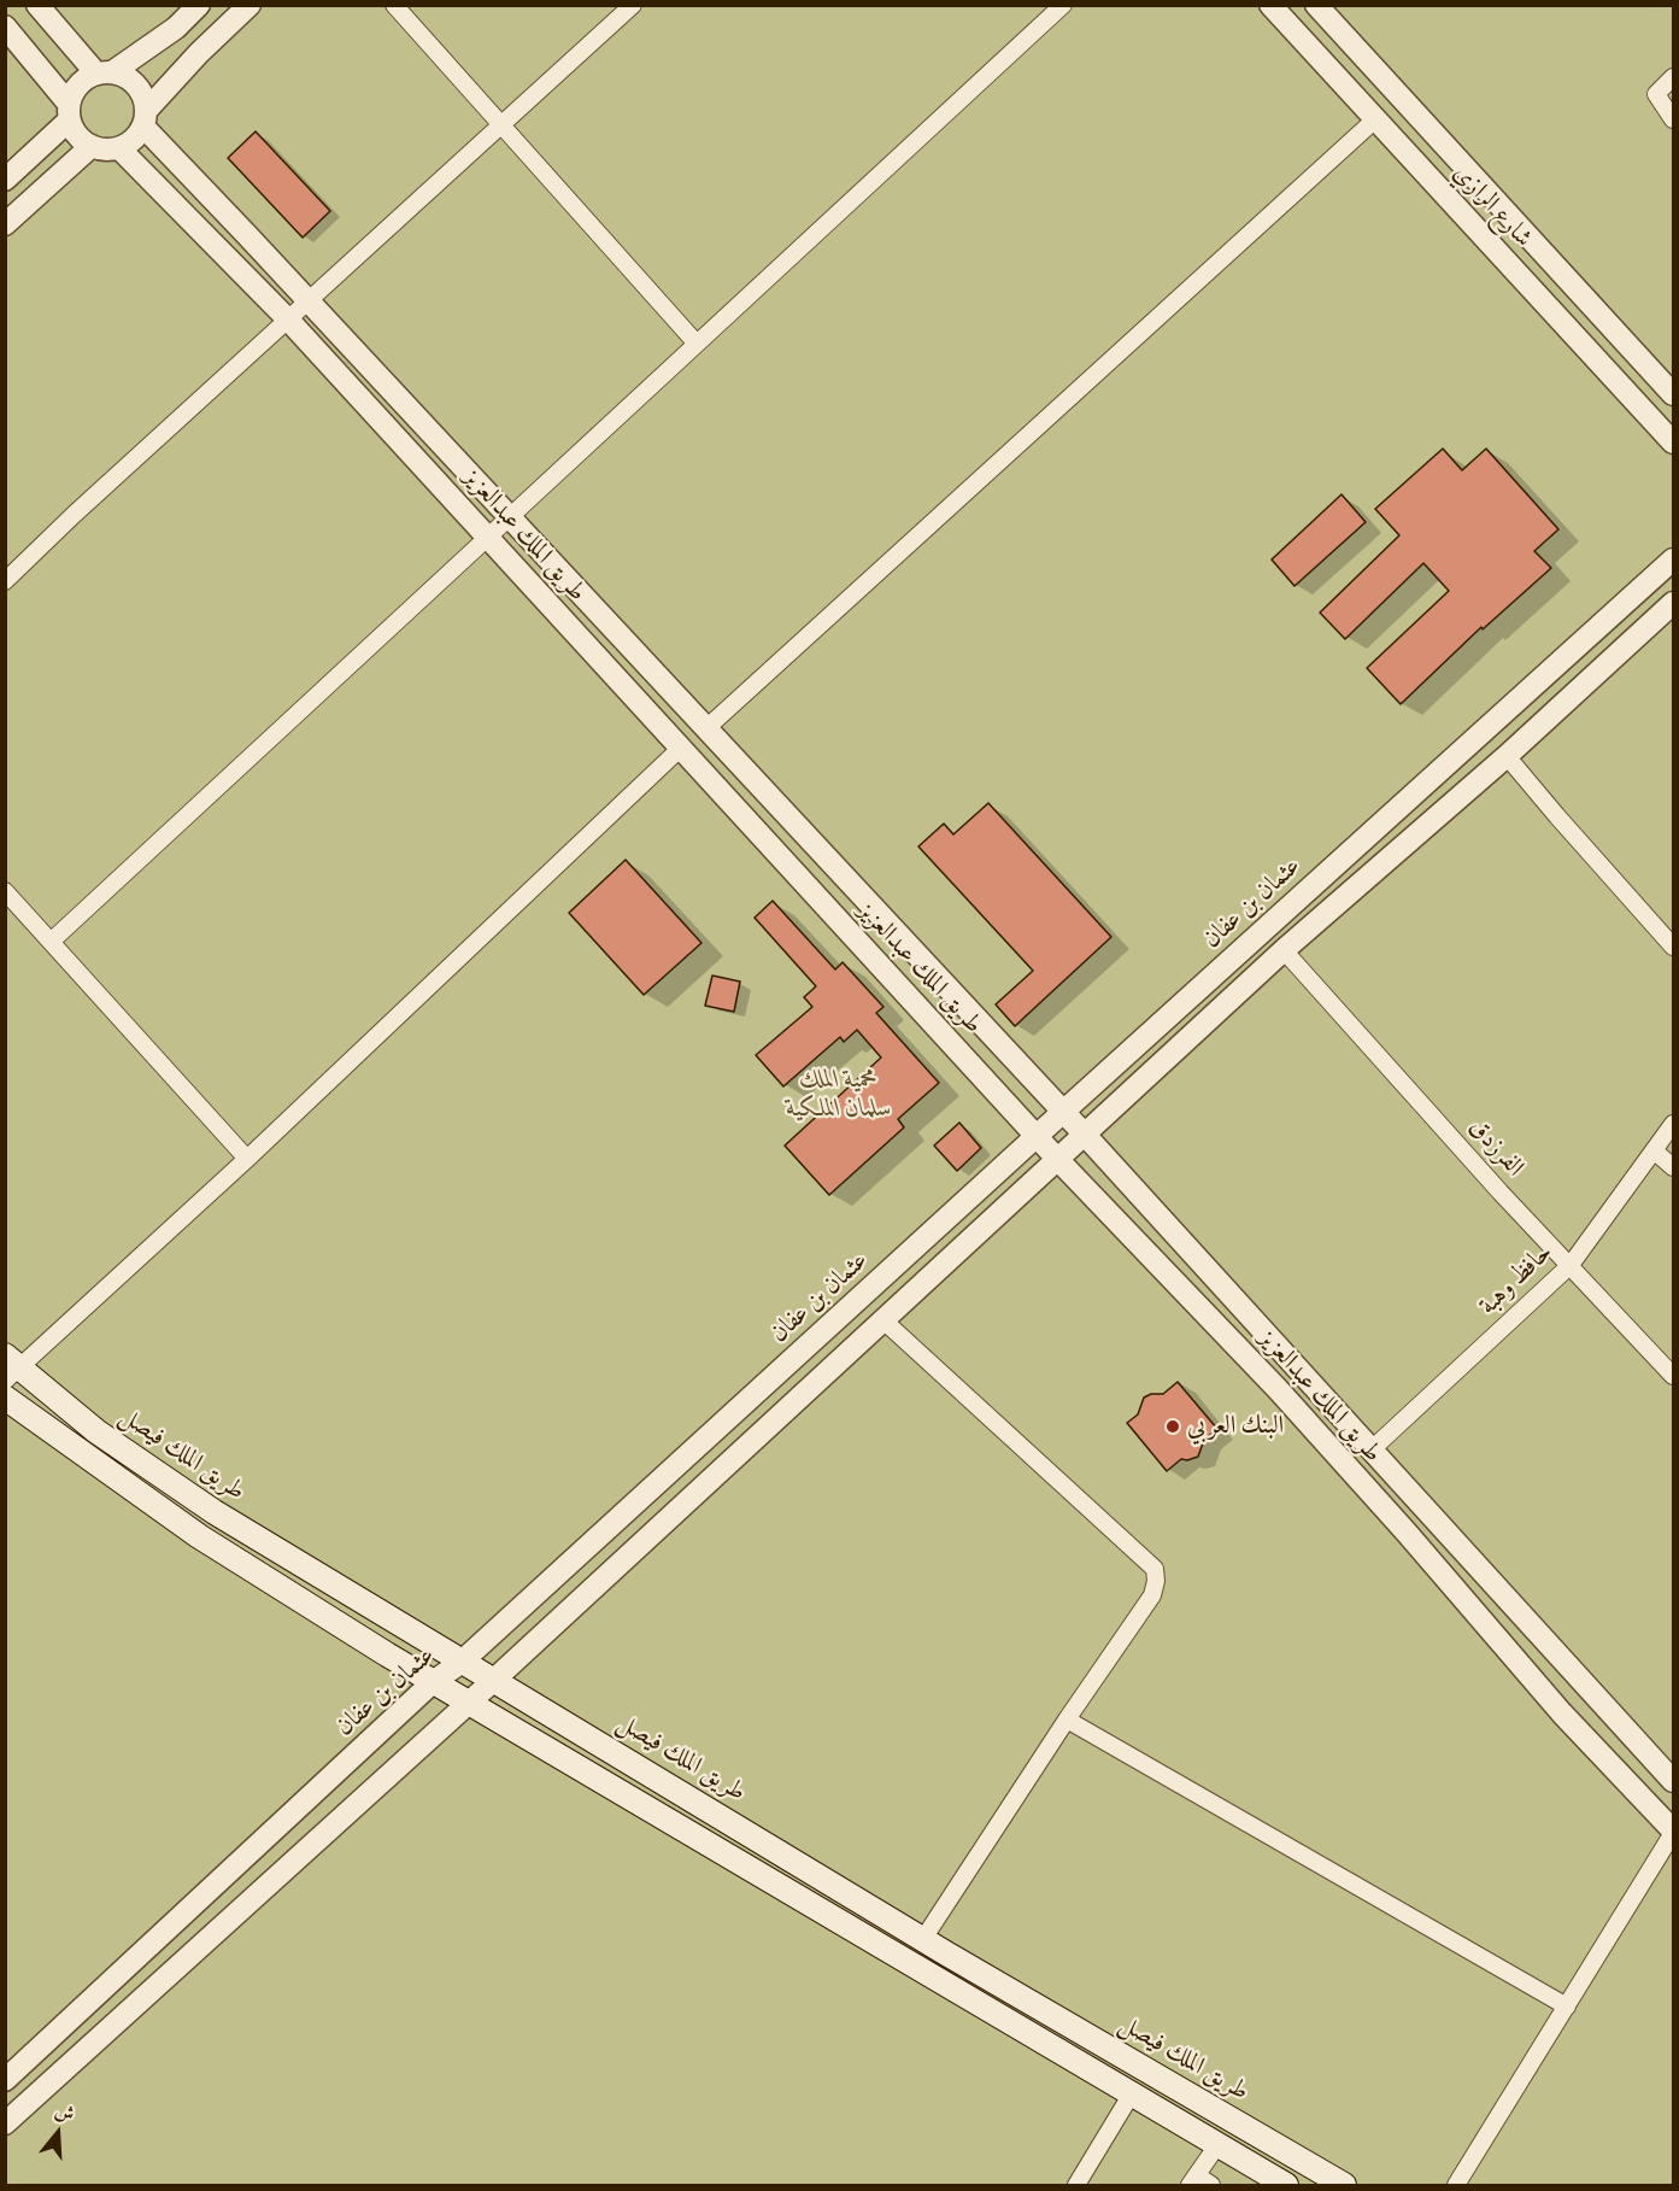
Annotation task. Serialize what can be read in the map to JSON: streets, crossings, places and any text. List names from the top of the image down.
{
  "streets": {
    "main road": ["طريق الملك فيصل"],
    "street": [
      "شارع الرازي",
      "طريق الملك عبدالعزيز",
      "عثمان بن عفان",
      "الفرزدق",
      "حافظ وهبة"
    ]
  },
  "crossings": [
    ["طريق الملك عبدالعزيز", "عثمان بن عفان"],
    ["طريق الملك عبدالعزيز", "حافظ وهبة"],
    ["عثمان بن عفان", "طريق الملك فيصل"],
    ["الفرزدق", "حافظ وهبة"]
  ],
  "parks": ["محمية الملك سلمان الملكية"],
  "places": ["البنك العربي"],
  "north": "top"
}
